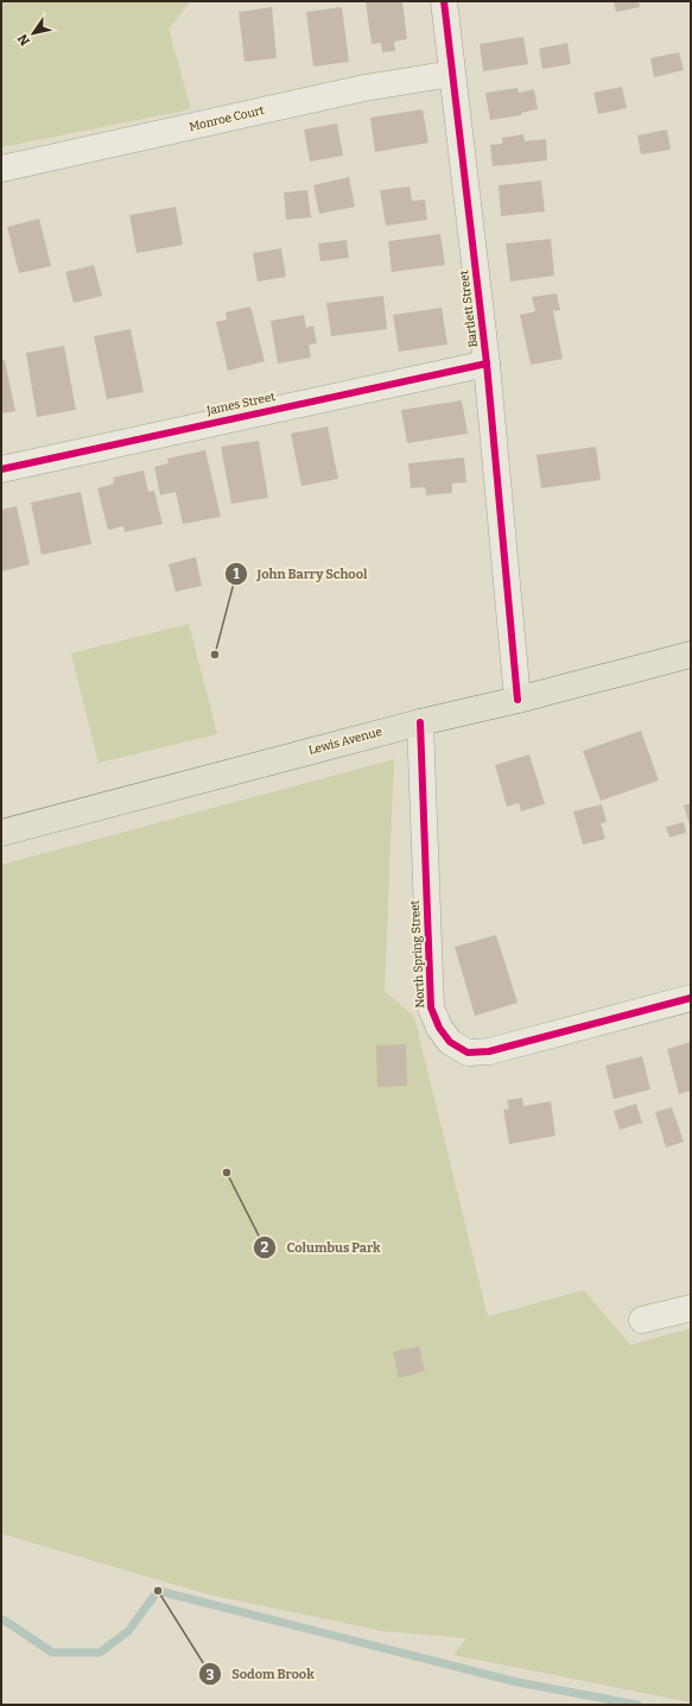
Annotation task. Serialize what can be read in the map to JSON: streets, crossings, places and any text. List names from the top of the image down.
{
  "streets": {
    "main road": ["Lewis Avenue"],
    "street": [
      "Monroe Court",
      "Bartlett Street",
      "James Street",
      "North Spring Street"
    ]
  },
  "crossings": [
    ["Monroe Court", "Bartlett Street"],
    ["Bartlett Street", "James Street"],
    ["Bartlett Street", "Lewis Avenue"],
    ["Lewis Avenue", "North Spring Street"]
  ],
  "places": ["John Barry School", "Columbus Park", "Sodom Brook"],
  "north": "bottom left"
}
